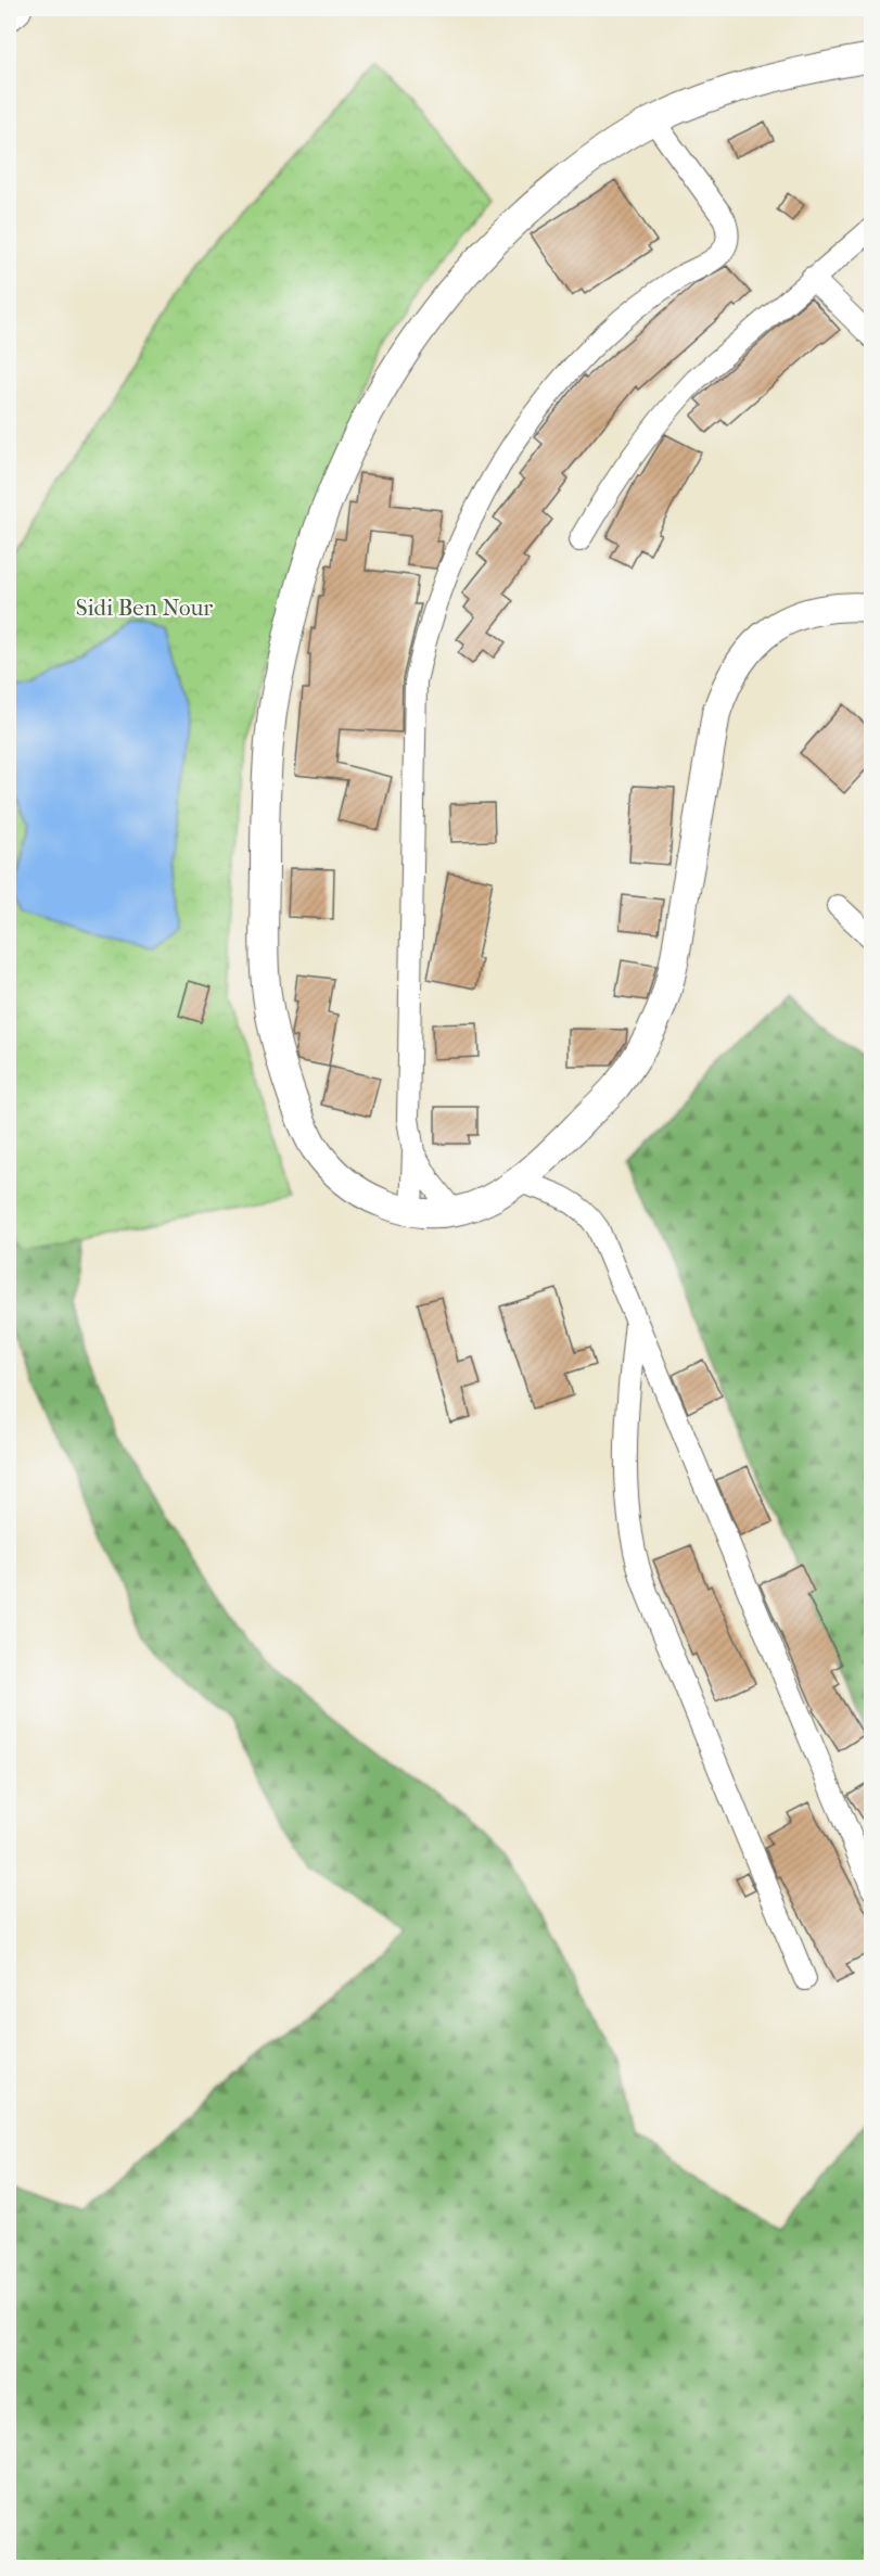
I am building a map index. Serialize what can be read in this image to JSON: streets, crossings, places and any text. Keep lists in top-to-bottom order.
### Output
{
  "parks": ["Sidi Ben Nour"]
}
